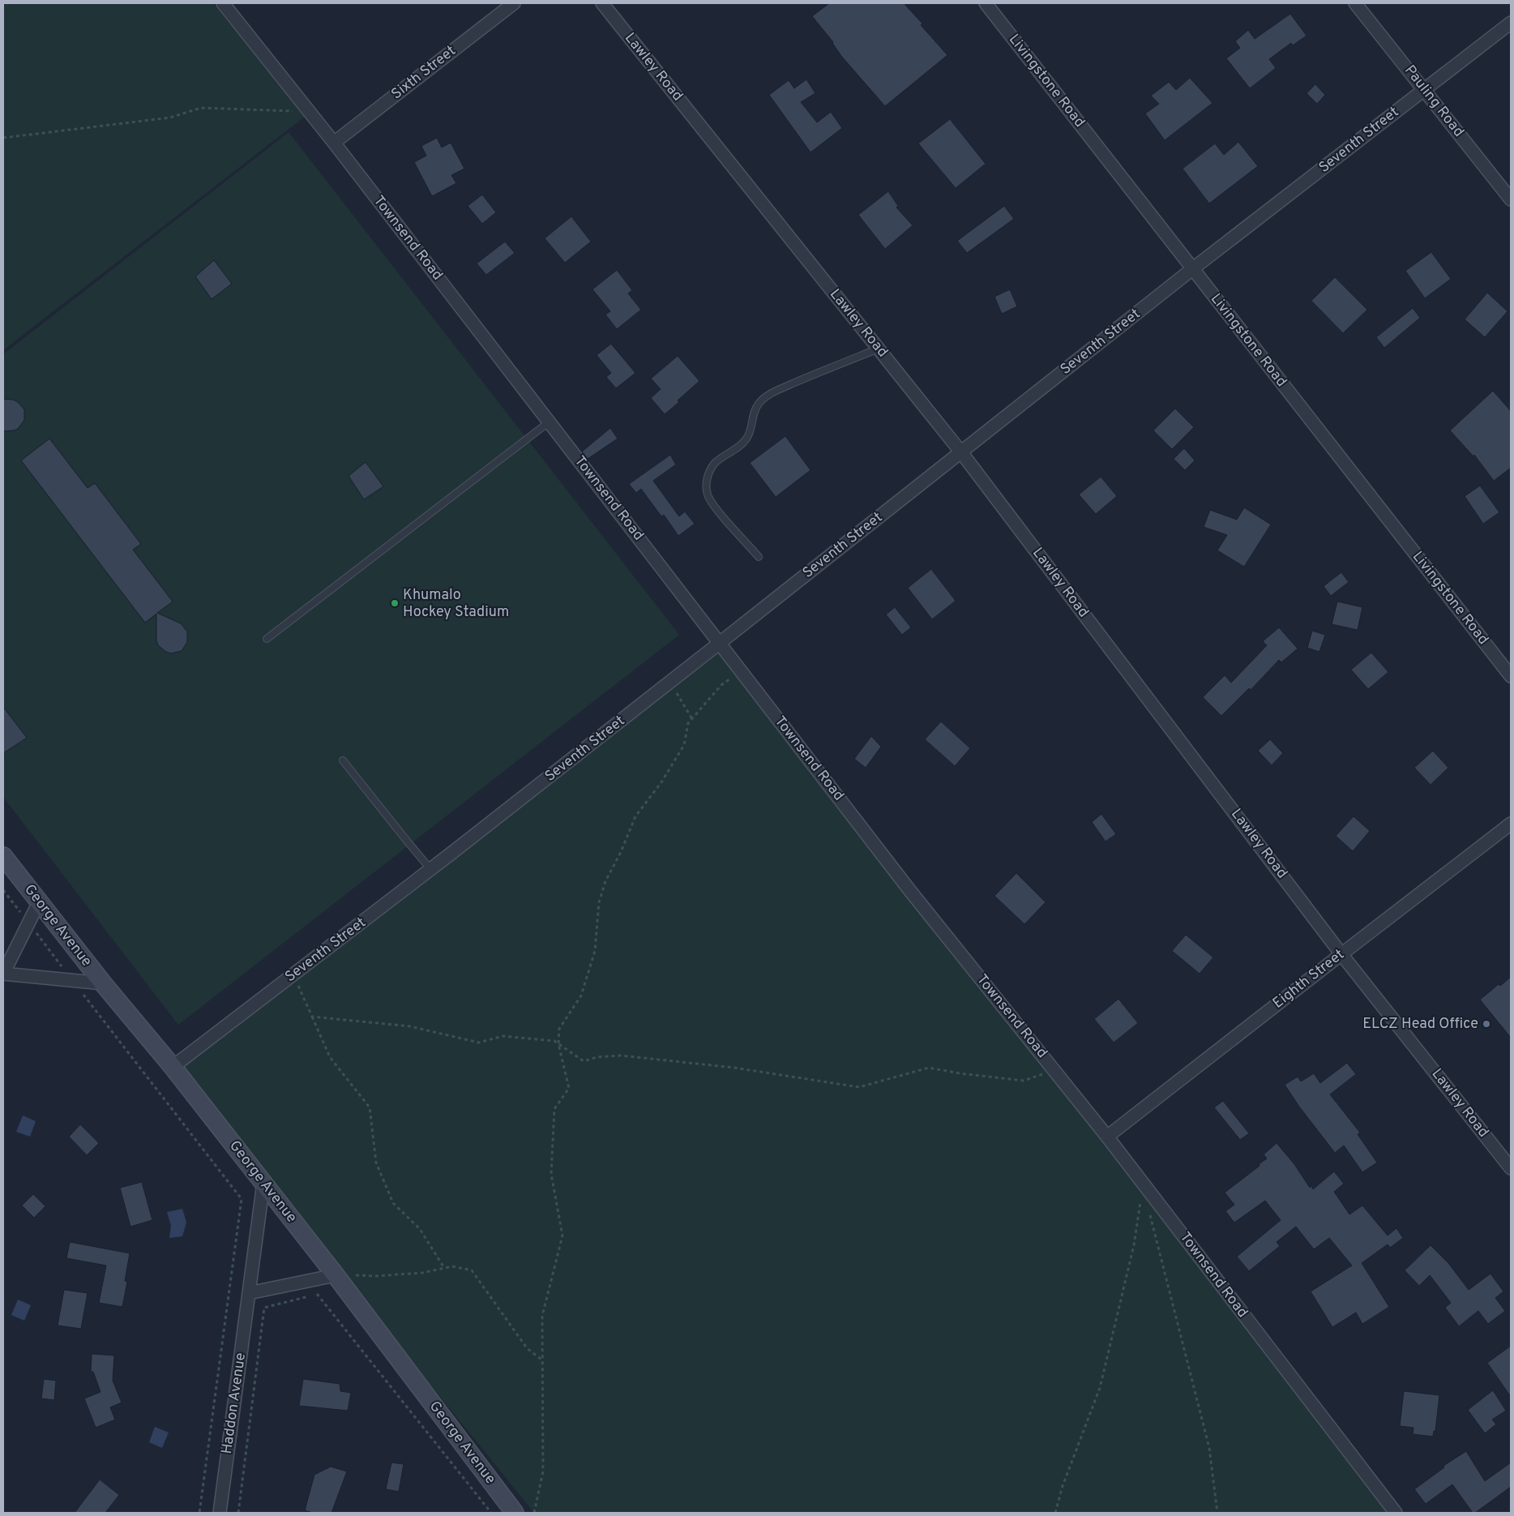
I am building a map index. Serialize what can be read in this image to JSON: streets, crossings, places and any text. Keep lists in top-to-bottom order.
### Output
{
  "streets": {
    "main road": ["George Avenue"],
    "street": [
      "Lawley Road",
      "Sixth Street",
      "Livingstone Road",
      "Pauling Road",
      "Seventh Street",
      "Townsend Road",
      "Eighth Street",
      "Haddon Avenue"
    ]
  },
  "crossings": [
    ["Lawley Road", "Seventh Street"],
    ["Lawley Road", "Eighth Street"],
    ["Sixth Street", "Townsend Road"],
    ["Livingstone Road", "Seventh Street"],
    ["Pauling Road", "Seventh Street"],
    ["Seventh Street", "Townsend Road"],
    ["Seventh Street", "George Avenue"],
    ["Townsend Road", "Eighth Street"],
    ["George Avenue", "Haddon Avenue"]
  ],
  "places": ["Khumalo Hockey Stadium", "ELCZ Head Office"]
}
